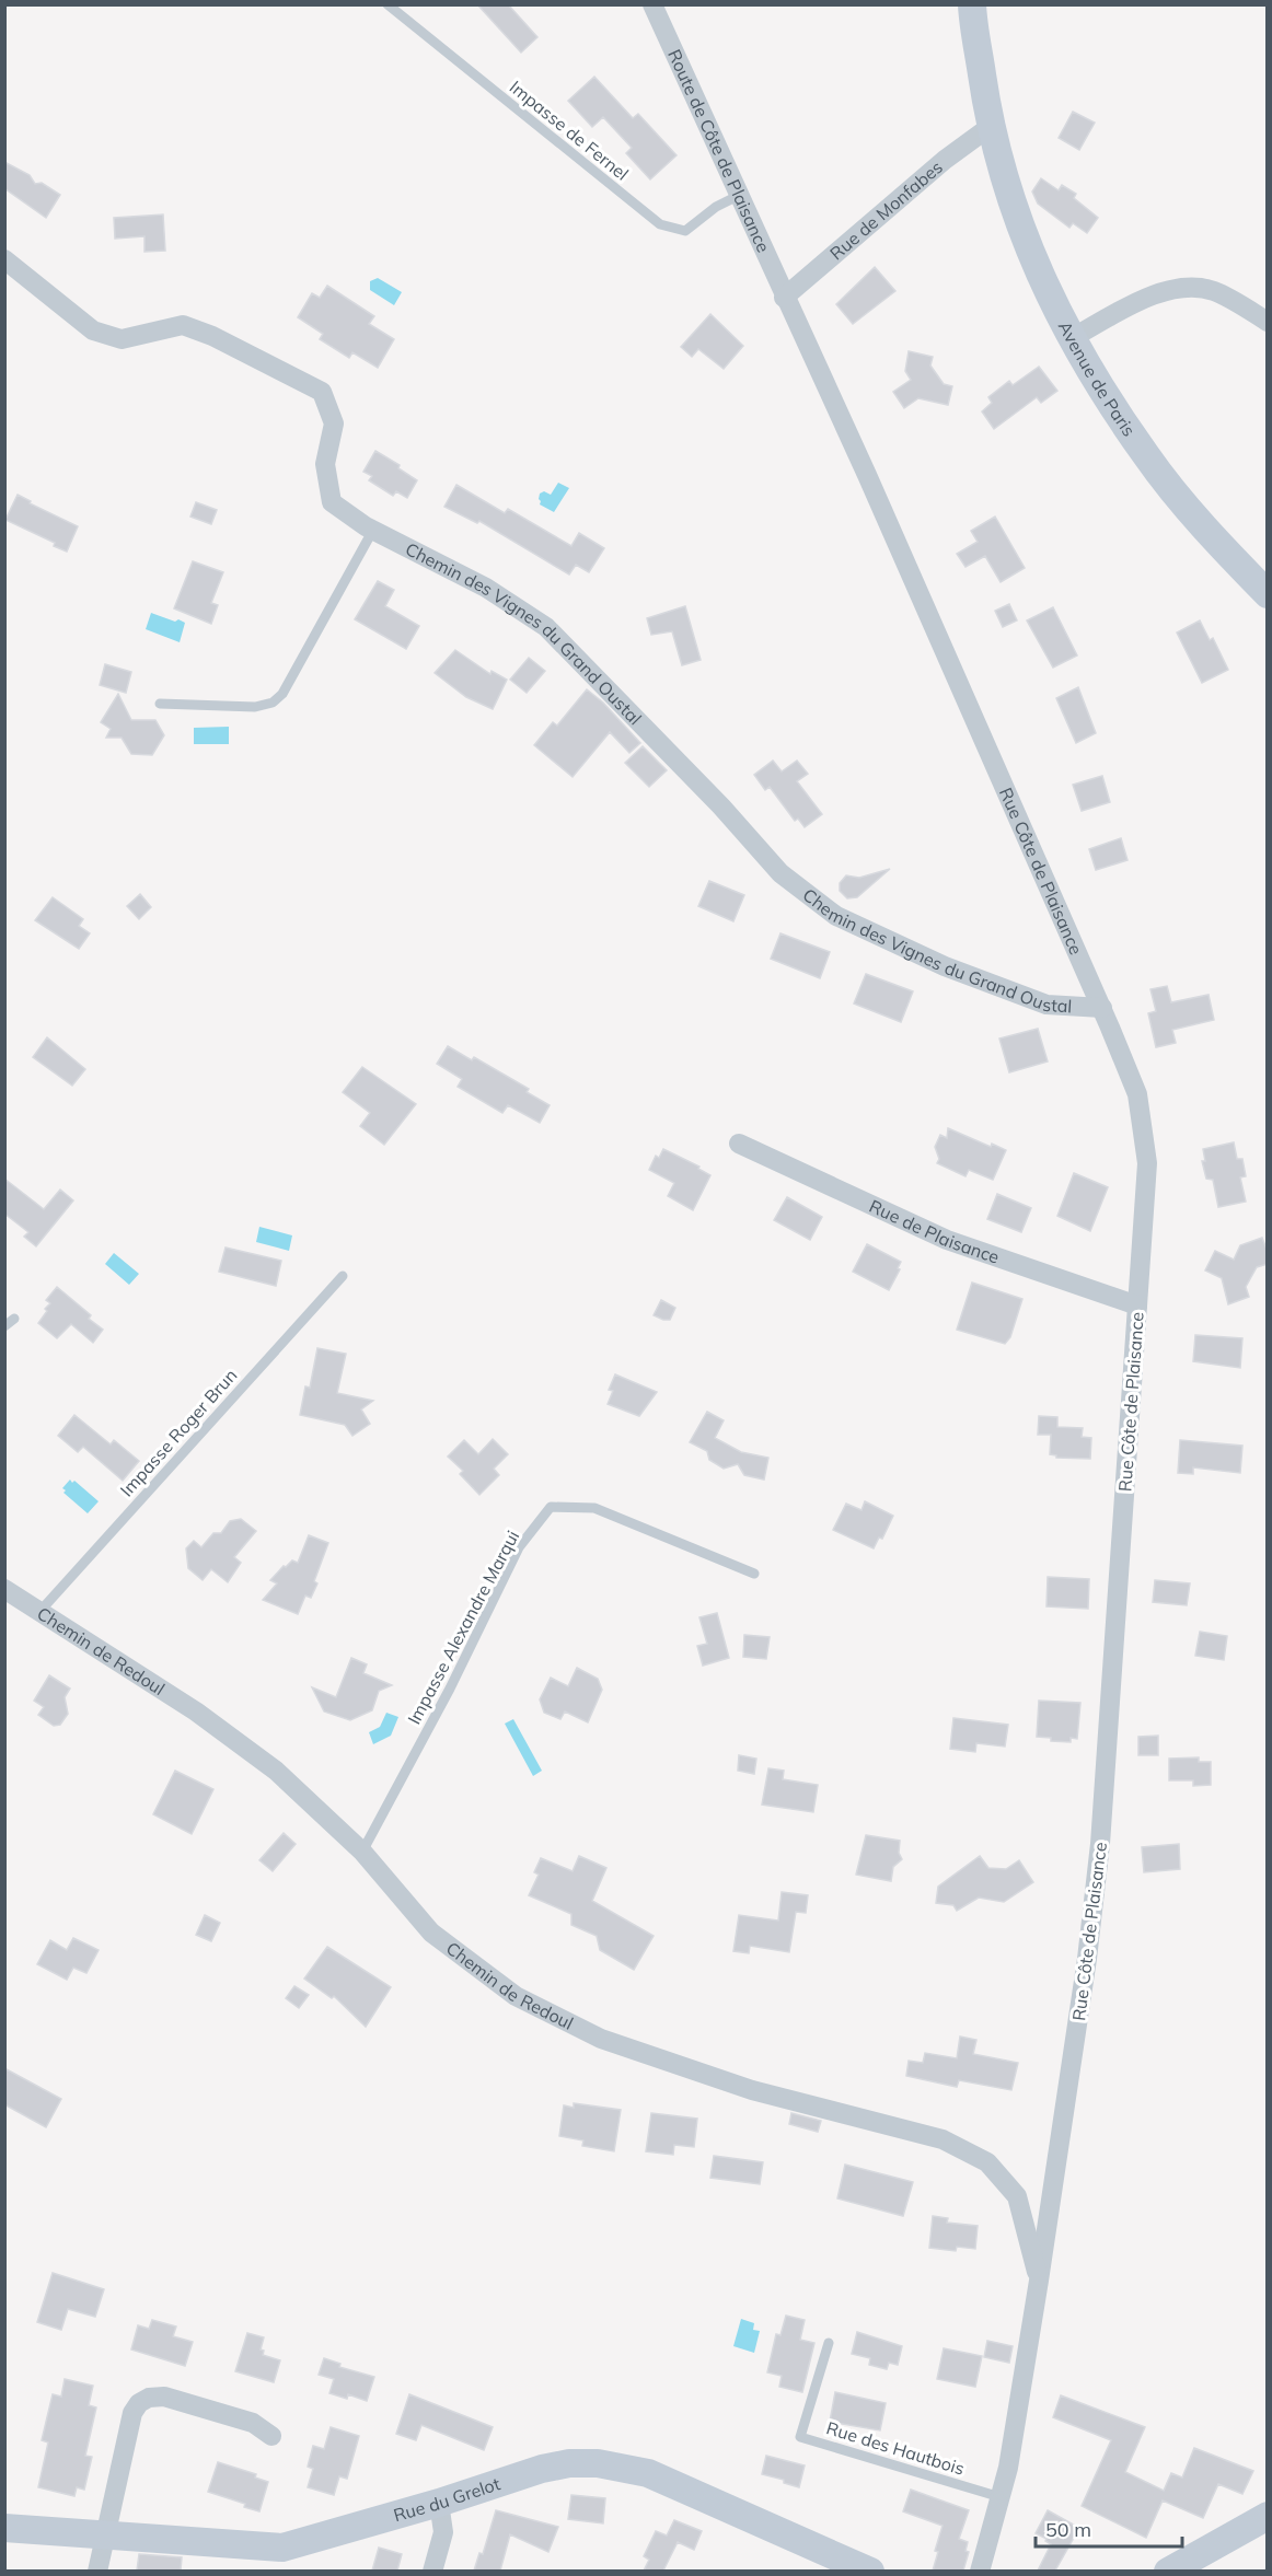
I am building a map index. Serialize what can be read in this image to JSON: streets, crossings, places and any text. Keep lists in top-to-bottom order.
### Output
{
  "streets": {
    "street": [
      "Route de Côte de Plaisance",
      "Rue de Monfabes",
      "Avenue de Paris",
      "Chemin des Vignes du Grand Oustal",
      "Rue Côte de Plaisance",
      "Rue de Plaisance",
      "Chemin de Redoul",
      "Rue du Grelot"
    ],
    "lane": [
      "Impasse de Fernel",
      "Impasse Roger Brun",
      "Impasse Alexandre Marqui",
      "Rue des Hautbois"
    ]
  },
  "crossings": [
    ["Impasse de Fernel", "Route de Côte de Plaisance"],
    ["Route de Côte de Plaisance", "Rue de Monfabes"],
    ["Route de Côte de Plaisance", "Rue Côte de Plaisance"],
    ["Rue de Monfabes", "Avenue de Paris"],
    ["Rue de Monfabes", "Rue Côte de Plaisance"],
    ["Chemin des Vignes du Grand Oustal", "Rue Côte de Plaisance"],
    ["Rue Côte de Plaisance", "Rue de Plaisance"],
    ["Rue Côte de Plaisance", "Chemin de Redoul"],
    ["Rue Côte de Plaisance", "Rue des Hautbois"],
    ["Impasse Roger Brun", "Chemin de Redoul"],
    ["Impasse Alexandre Marqui", "Chemin de Redoul"]
  ],
  "scale_bar": "50 m"
}
